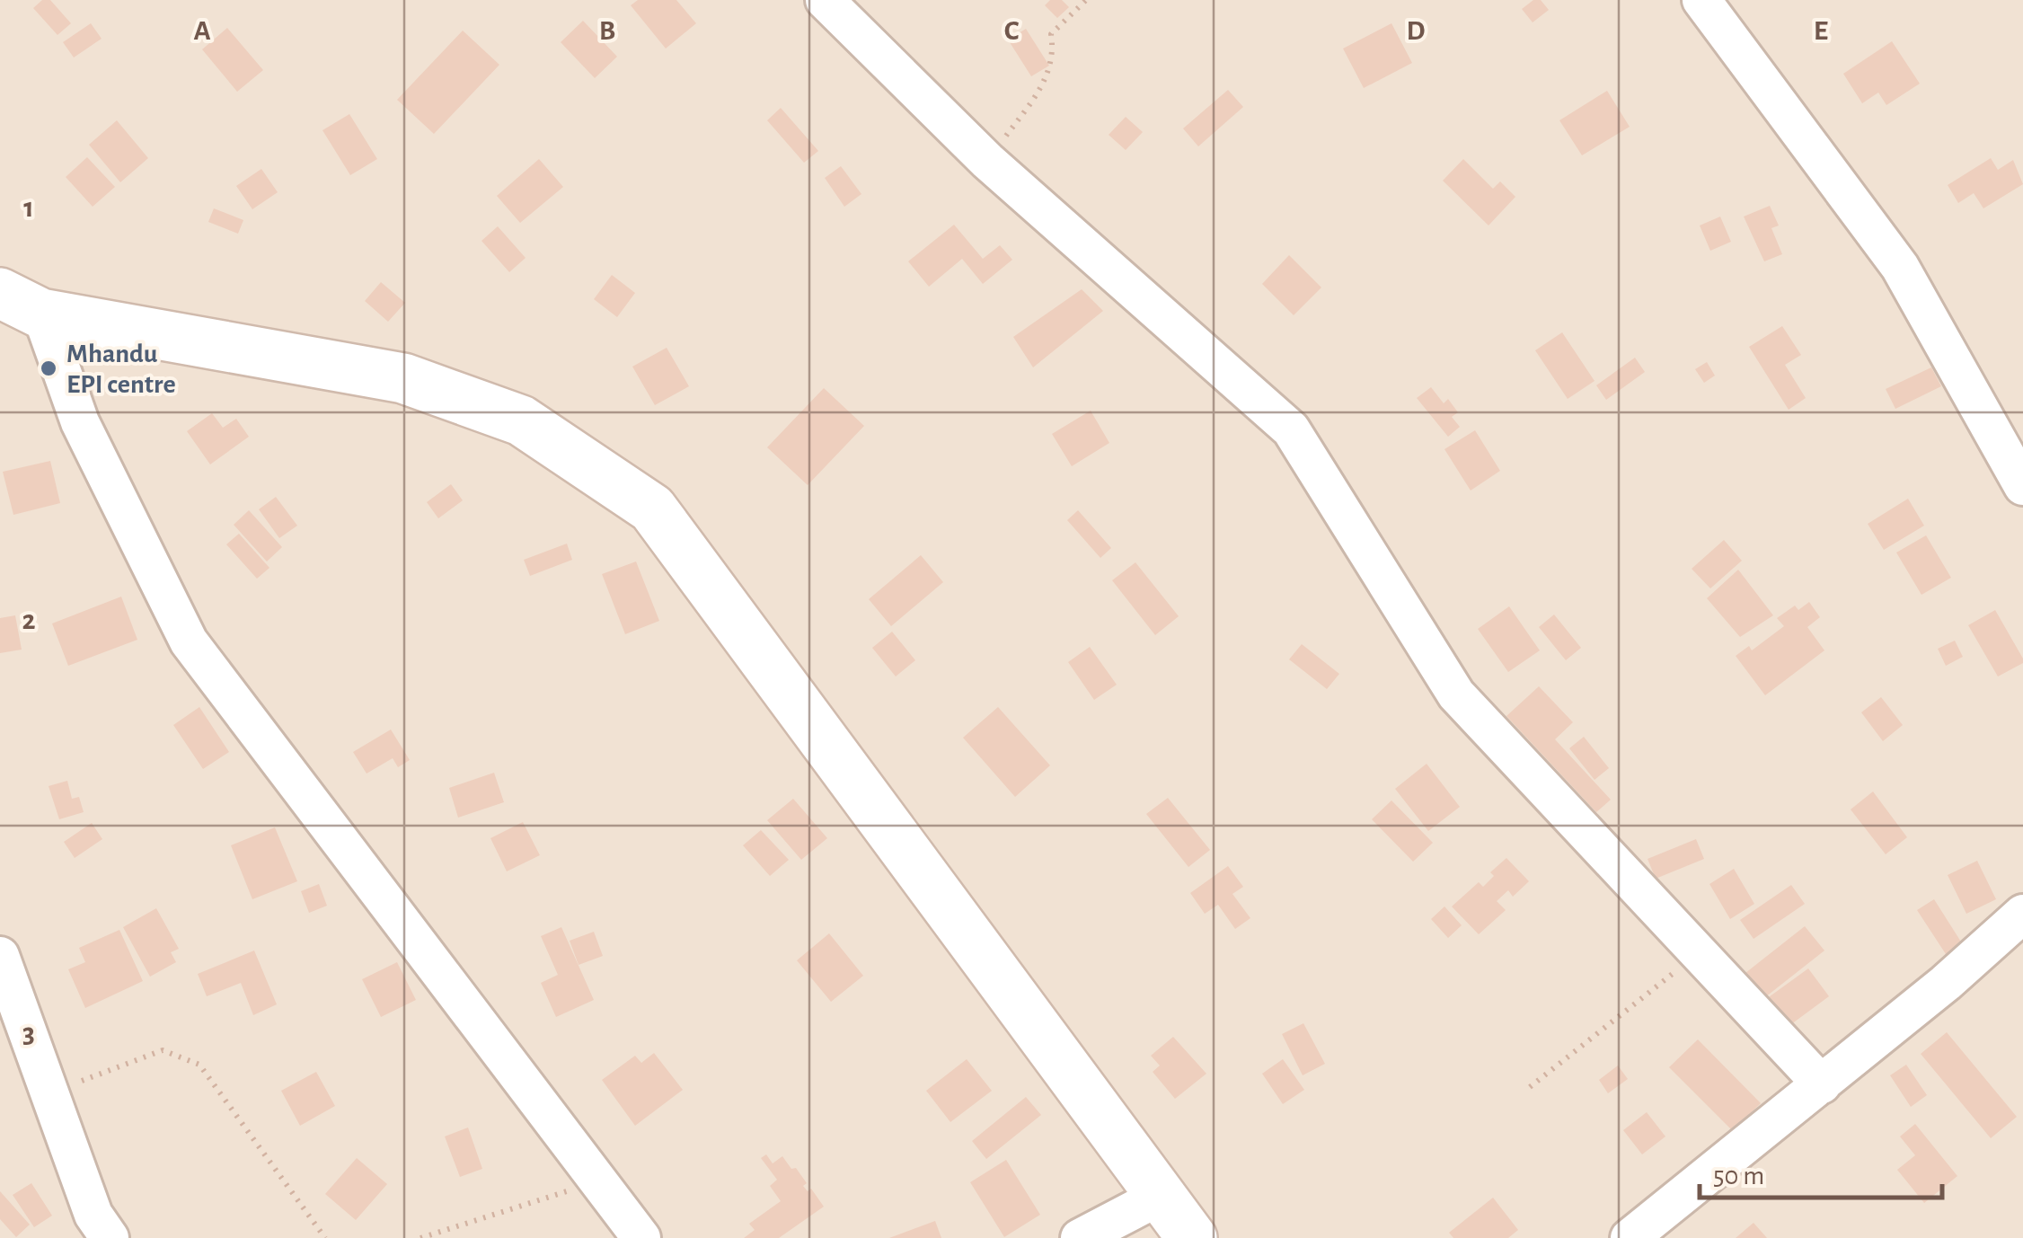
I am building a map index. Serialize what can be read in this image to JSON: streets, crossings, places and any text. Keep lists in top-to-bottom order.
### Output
{
  "places": ["Mhandu EPI centre"],
  "scale_bar": "50 m",
  "grid": {
    "columns": [
      "A",
      "B",
      "C",
      "D",
      "E"
    ],
    "rows": ["1", "2", "3"]
  }
}
